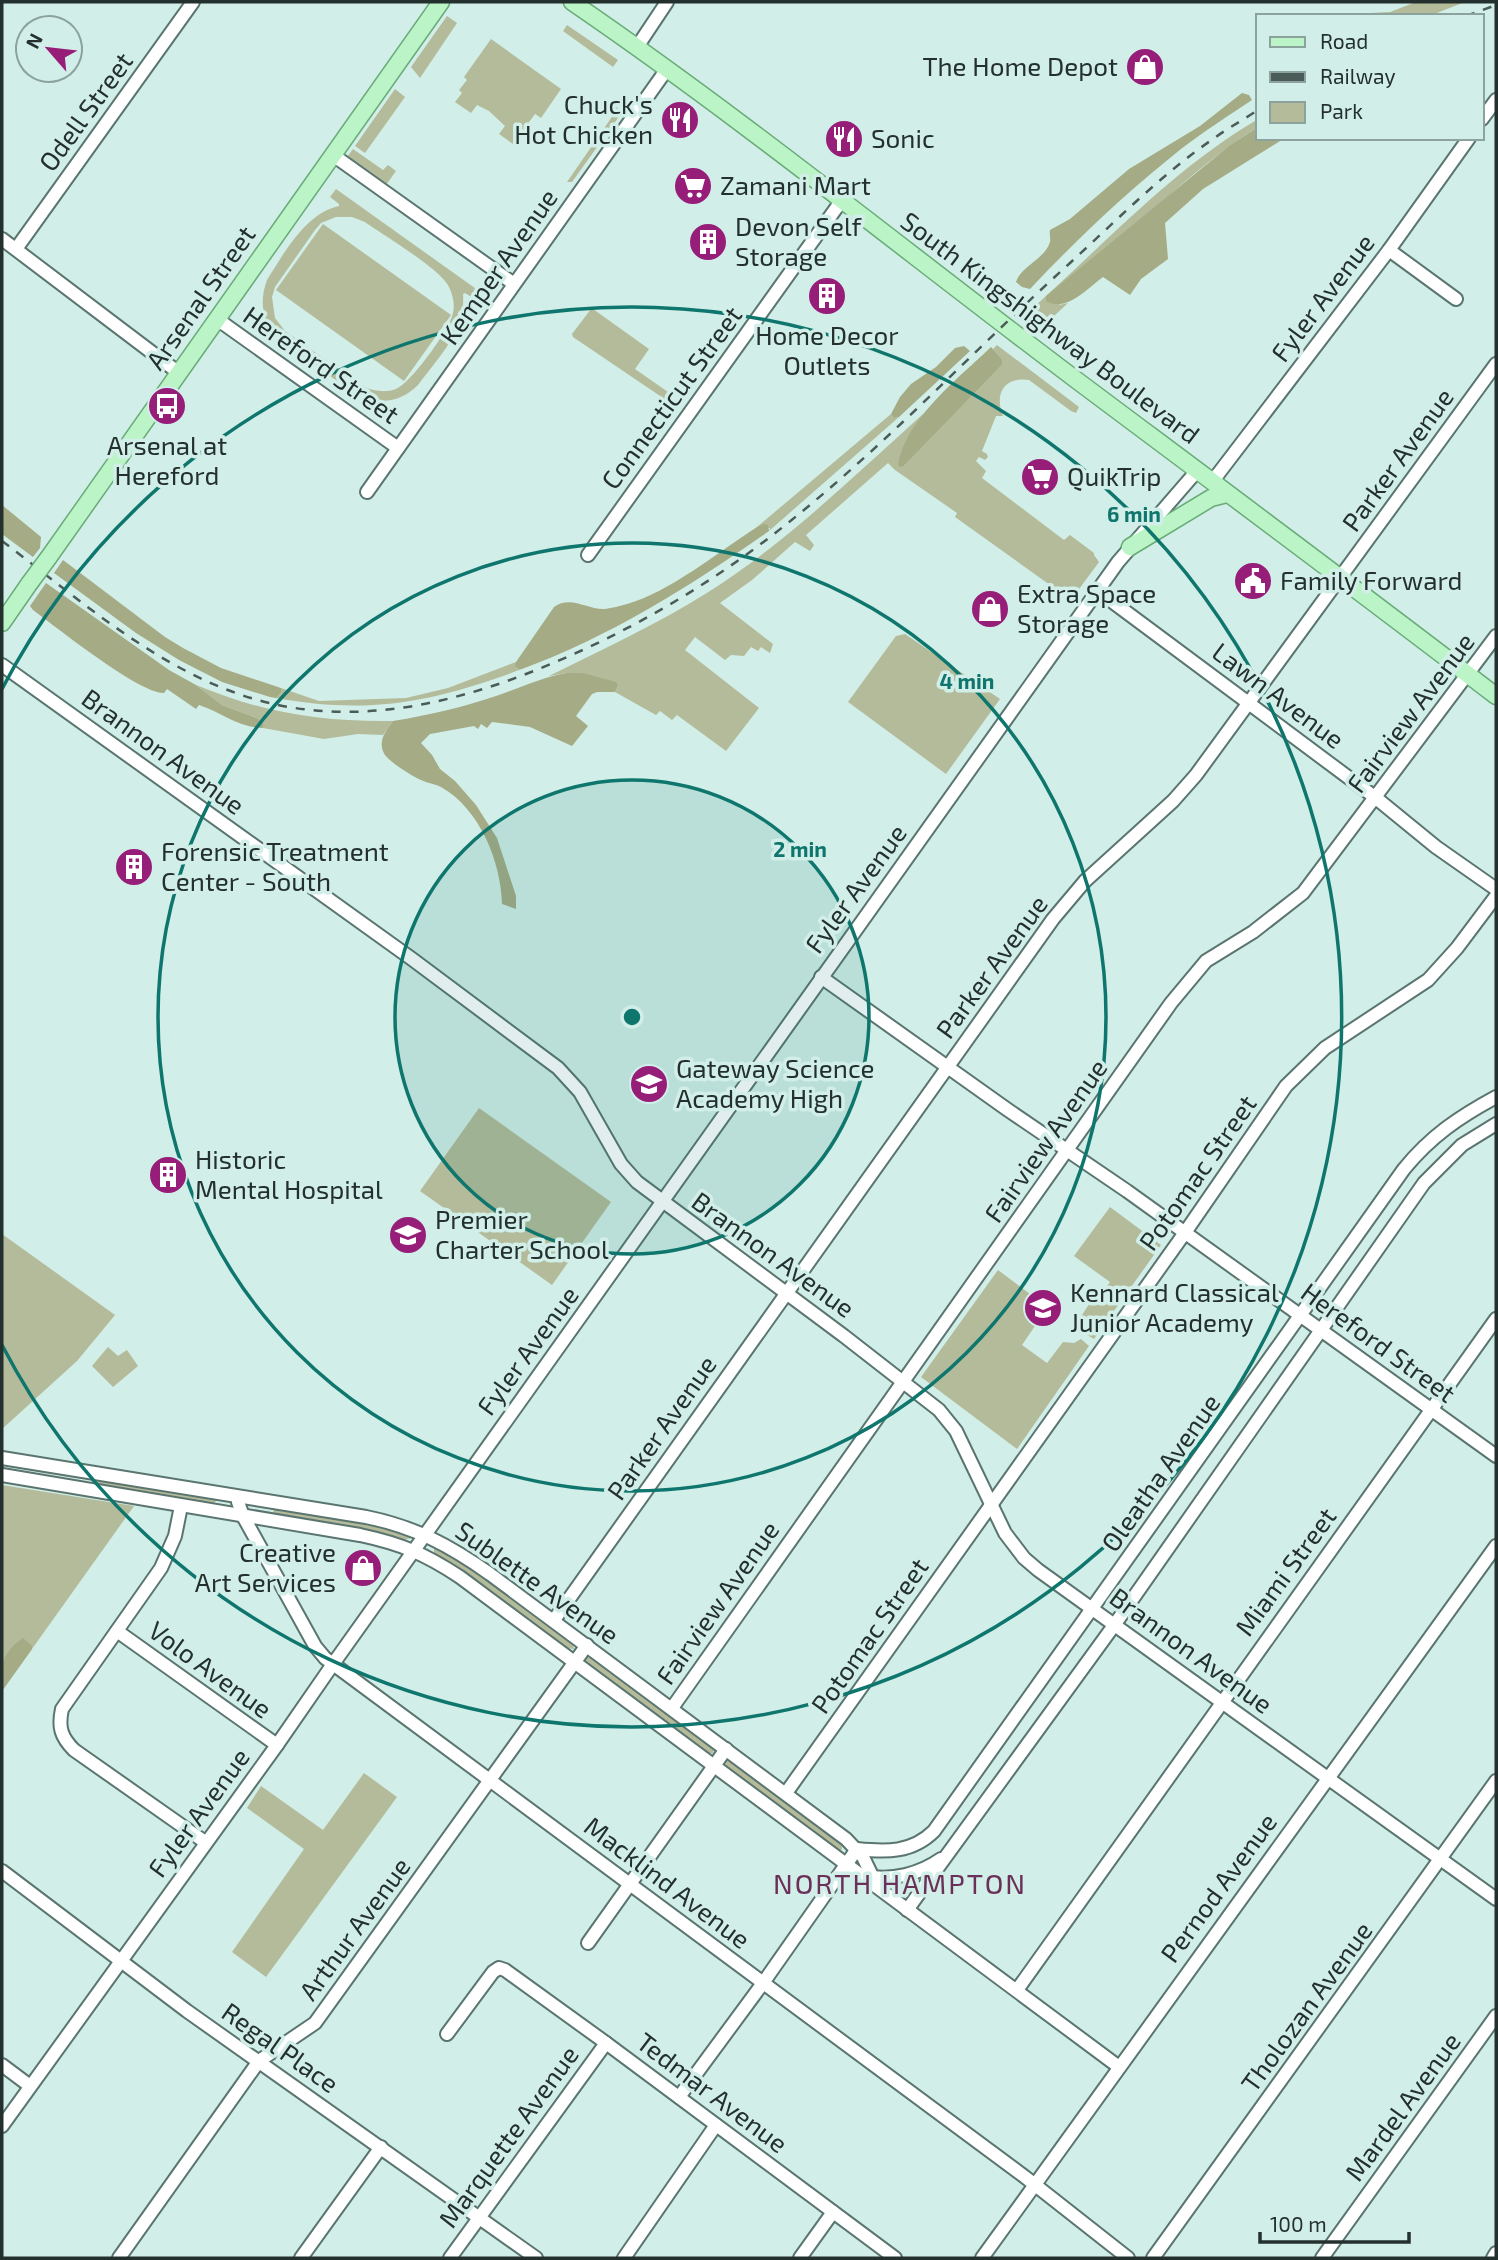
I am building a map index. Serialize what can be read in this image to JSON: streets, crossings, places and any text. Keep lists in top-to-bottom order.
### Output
{
  "streets": {
    "main road": ["Arsenal Street", "South Kingshighway Boulevard"],
    "street": [
      "Odell Street",
      "Kemper Avenue",
      "Fyler Avenue",
      "Hereford Street",
      "Connecticut Street",
      "Parker Avenue",
      "Lawn Avenue",
      "Fairview Avenue",
      "Brannon Avenue",
      "Potomac Street",
      "Oleatha Avenue",
      "Miami Street",
      "Sublette Avenue",
      "Volo Avenue",
      "Macklind Avenue",
      "Pernod Avenue",
      "Arthur Avenue",
      "Tholozan Avenue",
      "Regal Place",
      "Tedmar Avenue",
      "Mardel Avenue",
      "Marquette Avenue"
    ]
  },
  "crossings": [
    ["Kemper Avenue", "South Kingshighway Boulevard"],
    ["Kemper Avenue", "Hereford Street"],
    ["Arsenal Street", "Hereford Street"],
    ["Fyler Avenue", "South Kingshighway Boulevard"],
    ["Fyler Avenue", "Hereford Street"],
    ["Fyler Avenue", "Lawn Avenue"],
    ["Fyler Avenue", "Brannon Avenue"],
    ["Fyler Avenue", "Sublette Avenue"],
    ["Fyler Avenue", "Volo Avenue"],
    ["Fyler Avenue", "Macklind Avenue"],
    ["Fyler Avenue", "Regal Place"],
    ["South Kingshighway Boulevard", "Connecticut Street"],
    ["South Kingshighway Boulevard", "Parker Avenue"],
    ["South Kingshighway Boulevard", "Fairview Avenue"],
    ["Hereford Street", "Parker Avenue"],
    ["Hereford Street", "Fairview Avenue"],
    ["Hereford Street", "Potomac Street"],
    ["Hereford Street", "Oleatha Avenue"],
    ["Hereford Street", "Miami Street"],
    ["Parker Avenue", "Lawn Avenue"],
    ["Parker Avenue", "Brannon Avenue"],
    ["Parker Avenue", "Sublette Avenue"],
    ["Lawn Avenue", "Fairview Avenue"],
    ["Fairview Avenue", "Brannon Avenue"],
    ["Fairview Avenue", "Sublette Avenue"],
    ["Brannon Avenue", "Potomac Street"],
    ["Brannon Avenue", "Oleatha Avenue"],
    ["Brannon Avenue", "Miami Street"],
    ["Brannon Avenue", "Pernod Avenue"],
    ["Brannon Avenue", "Tholozan Avenue"],
    ["Potomac Street", "Sublette Avenue"],
    ["Oleatha Avenue", "Sublette Avenue"],
    ["Miami Street", "Sublette Avenue"],
    ["Sublette Avenue", "Macklind Avenue"],
    ["Sublette Avenue", "Pernod Avenue"],
    ["Sublette Avenue", "Arthur Avenue"],
    ["Macklind Avenue", "Pernod Avenue"],
    ["Macklind Avenue", "Arthur Avenue"],
    ["Arthur Avenue", "Regal Place"],
    ["Regal Place", "Marquette Avenue"],
    ["Tedmar Avenue", "Marquette Avenue"]
  ],
  "districts": ["NORTH HAMPTON"],
  "places": {
    "shop": ["The Home Depot", "Extra Space Storage", "Creative Art Services"],
    "restaurant": ["Chuck's Hot Chicken", "Sonic"],
    "supermarket": ["Zamani Mart", "QuikTrip"],
    "building": [
      "Devon Self Storage",
      "Home Decor Outlets",
      "Forensic Treatment Center - South",
      "Historic Mental Hospital"
    ],
    "bus stop": ["Arsenal at Hereford"],
    "public building": ["Family Forward"],
    "school or university": ["Gateway Science Academy High", "Premier Charter School", "Kennard Classical Junior Academy"]
  },
  "legend": ["Road", "Railway", "Park"],
  "scale_bar": "100 m",
  "north": "top left",
  "rings": ["6 min", "4 min", "2 min"]
}
